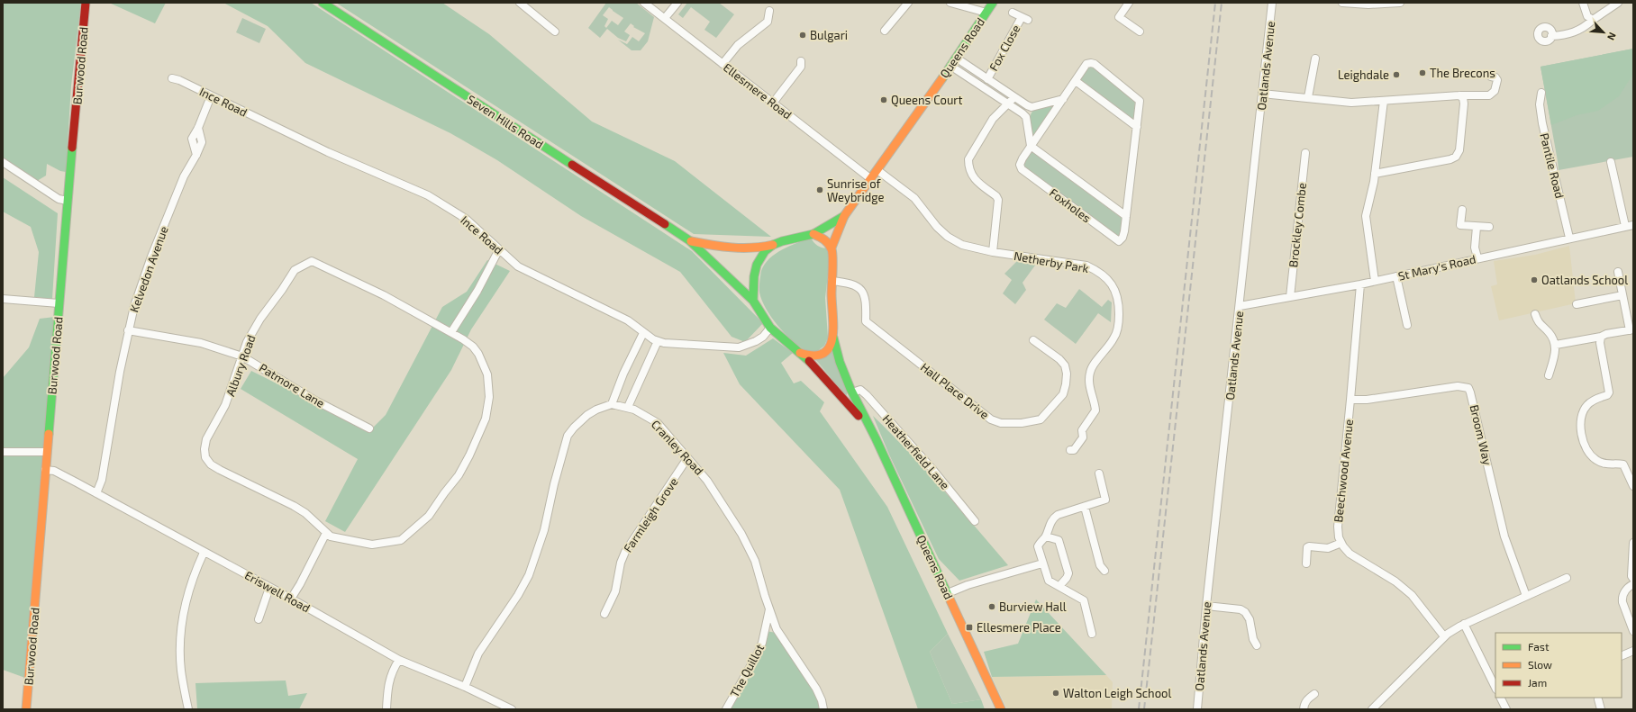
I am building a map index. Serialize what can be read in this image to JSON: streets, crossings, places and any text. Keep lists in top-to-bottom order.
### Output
{
  "streets": {
    "main road": ["Queens Road", "Burwood Road", "Seven Hills Road"],
    "street": [
      "Fox Close",
      "Oatlands Avenue",
      "Ellesmere Road",
      "Ince Road",
      "Pantile Road",
      "Foxholes",
      "Brockley Combe",
      "Netherby Park",
      "St Mary's Road",
      "Kelvedon Avenue",
      "Albury Road",
      "Patmore Lane",
      "Hall Place Drive",
      "Broom Way",
      "Cranley Road",
      "Heatherfield Lane",
      "Beechwood Avenue",
      "Farmleigh Grove",
      "Eriswell Road",
      "The Quillot"
    ]
  },
  "crossings": [
    ["Queens Road", "Ellesmere Road"],
    ["Queens Road", "Ince Road"],
    ["Queens Road", "Seven Hills Road"],
    ["Queens Road", "Netherby Park"],
    ["Queens Road", "Hall Place Drive"],
    ["Queens Road", "Heatherfield Lane"],
    ["Burwood Road", "Eriswell Road"],
    ["Oatlands Avenue", "St Mary's Road"],
    ["Ince Road", "Seven Hills Road"],
    ["Ince Road", "Kelvedon Avenue"],
    ["Ince Road", "Hall Place Drive"],
    ["Seven Hills Road", "Hall Place Drive"],
    ["Pantile Road", "St Mary's Road"],
    ["Brockley Combe", "St Mary's Road"],
    ["St Mary's Road", "Beechwood Avenue"],
    ["Kelvedon Avenue", "Patmore Lane"],
    ["Kelvedon Avenue", "Eriswell Road"],
    ["Albury Road", "Patmore Lane"],
    ["Broom Way", "Beechwood Avenue"],
    ["Cranley Road", "Farmleigh Grove"],
    ["Cranley Road", "Eriswell Road"],
    ["Cranley Road", "The Quillot"]
  ],
  "places": {
    "other": [
      "Bulgari",
      "The Brecons",
      "Leighdale",
      "Queens Court",
      "Sunrise of Weybridge",
      "Oatlands School",
      "Burview Hall",
      "Walton Leigh School"
    ],
    "transit": ["Ellesmere Place"]
  },
  "legend": ["Fast", "Slow", "Jam"],
  "north": "bottom right"
}
